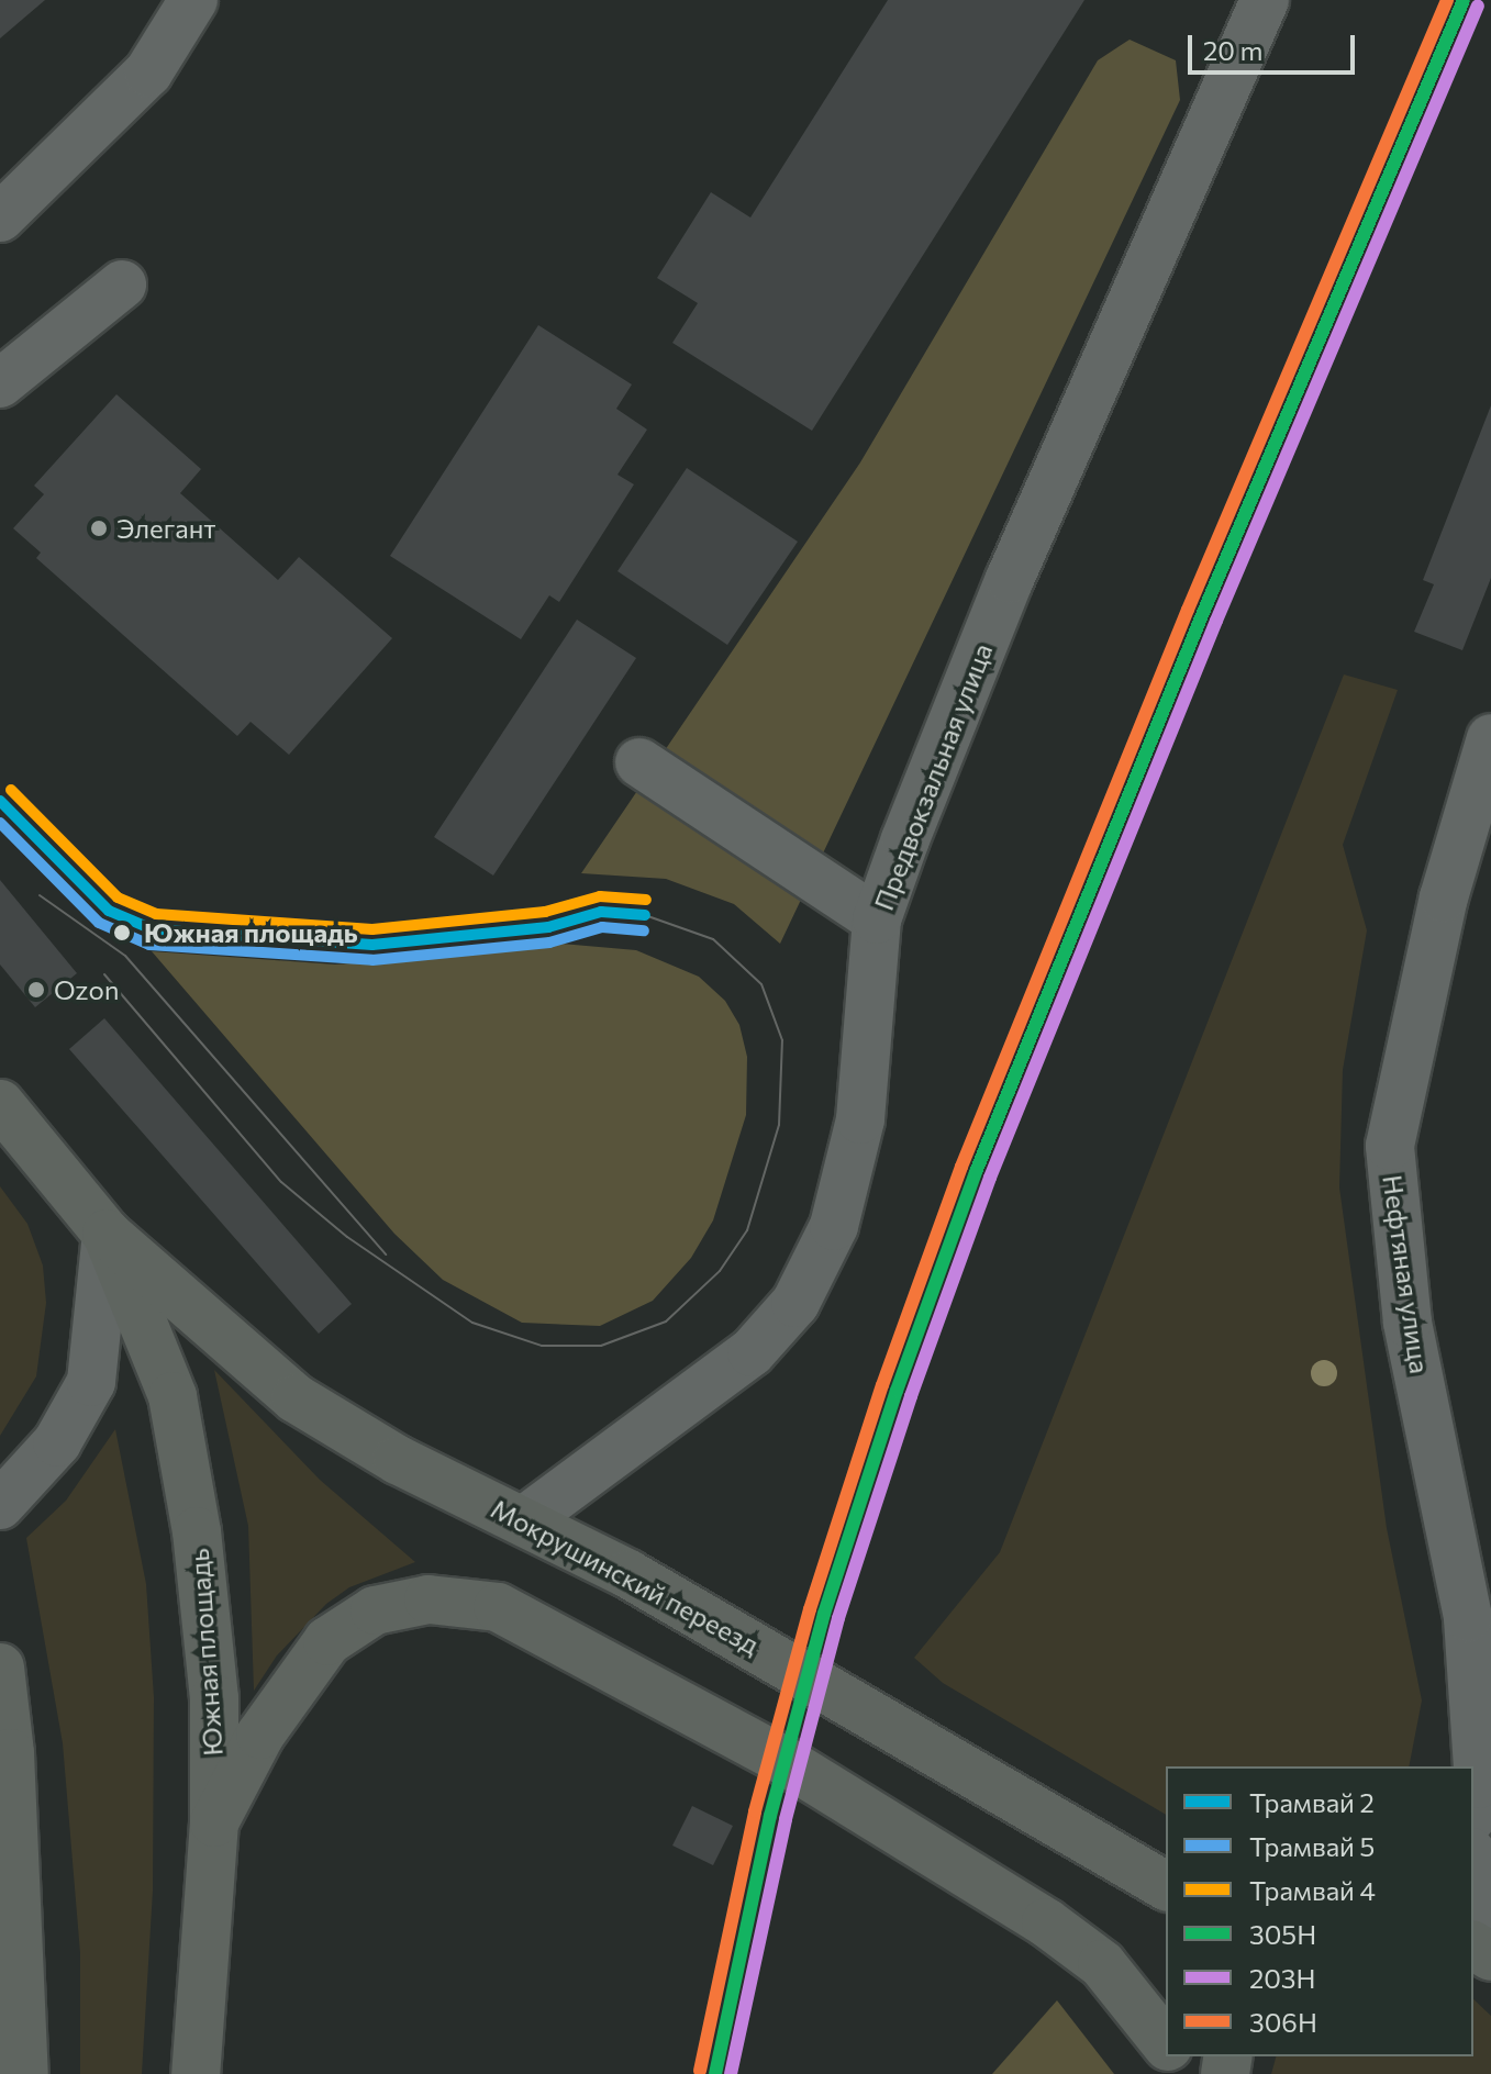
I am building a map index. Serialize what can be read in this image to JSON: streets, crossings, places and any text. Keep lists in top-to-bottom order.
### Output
{
  "streets": {
    "main road": ["Мокрушинский переезд", "Южная площадь"],
    "street": ["Предвокзальная улица", "Нефтяная улица"]
  },
  "crossings": [
    ["Предвокзальная улица", "Мокрушинский переезд"],
    ["Мокрушинский переезд", "Южная площадь"]
  ],
  "places": ["Элегант", "Южная площадь", "Ozon"],
  "lines": [
    "transit line 305Н",
    "transit line 306Н",
    "transit line 203Н",
    "tram line 4",
    "tram line 2",
    "tram line 5"
  ],
  "legend": [
    "Трамвай 2",
    "Трамвай 5",
    "Трамвай 4",
    "305Н",
    "203Н",
    "306Н"
  ],
  "scale_bar": "20 m"
}
